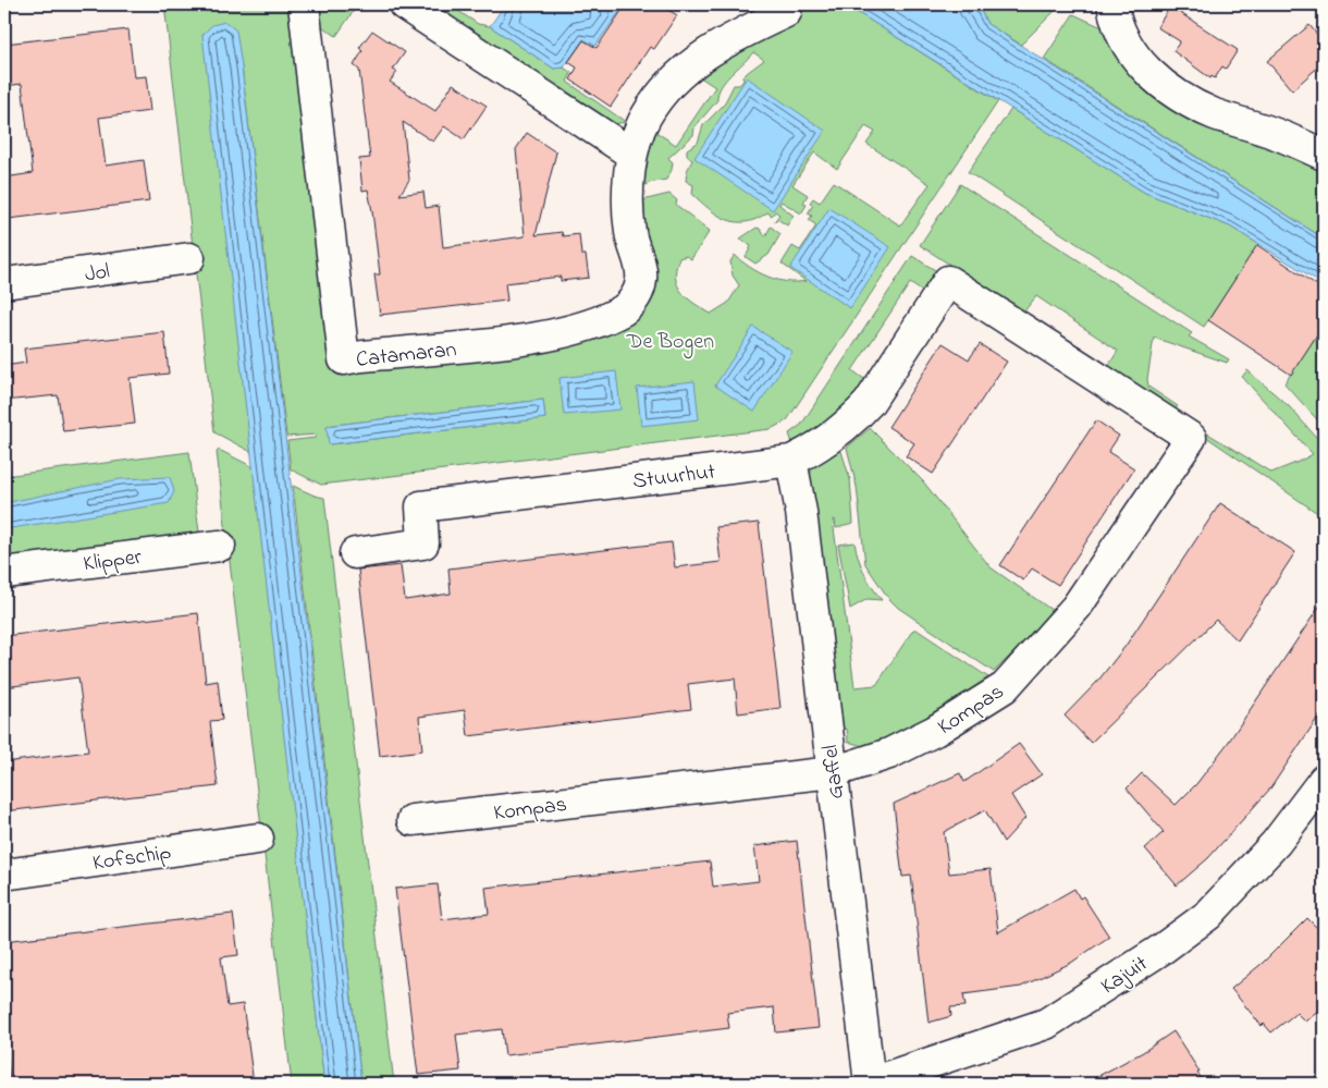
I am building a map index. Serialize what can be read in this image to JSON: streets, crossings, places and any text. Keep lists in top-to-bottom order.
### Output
{
  "streets": {
    "street": [
      "Jol",
      "Catamaran",
      "Stuurhut",
      "Klipper",
      "Kompas",
      "Gaffel",
      "Kofschip",
      "Kajuit"
    ]
  },
  "crossings": [
    ["Stuurhut", "Kompas"],
    ["Stuurhut", "Gaffel"],
    ["Kompas", "Gaffel"],
    ["Gaffel", "Kajuit"]
  ],
  "parks": ["De Bogen"]
}
